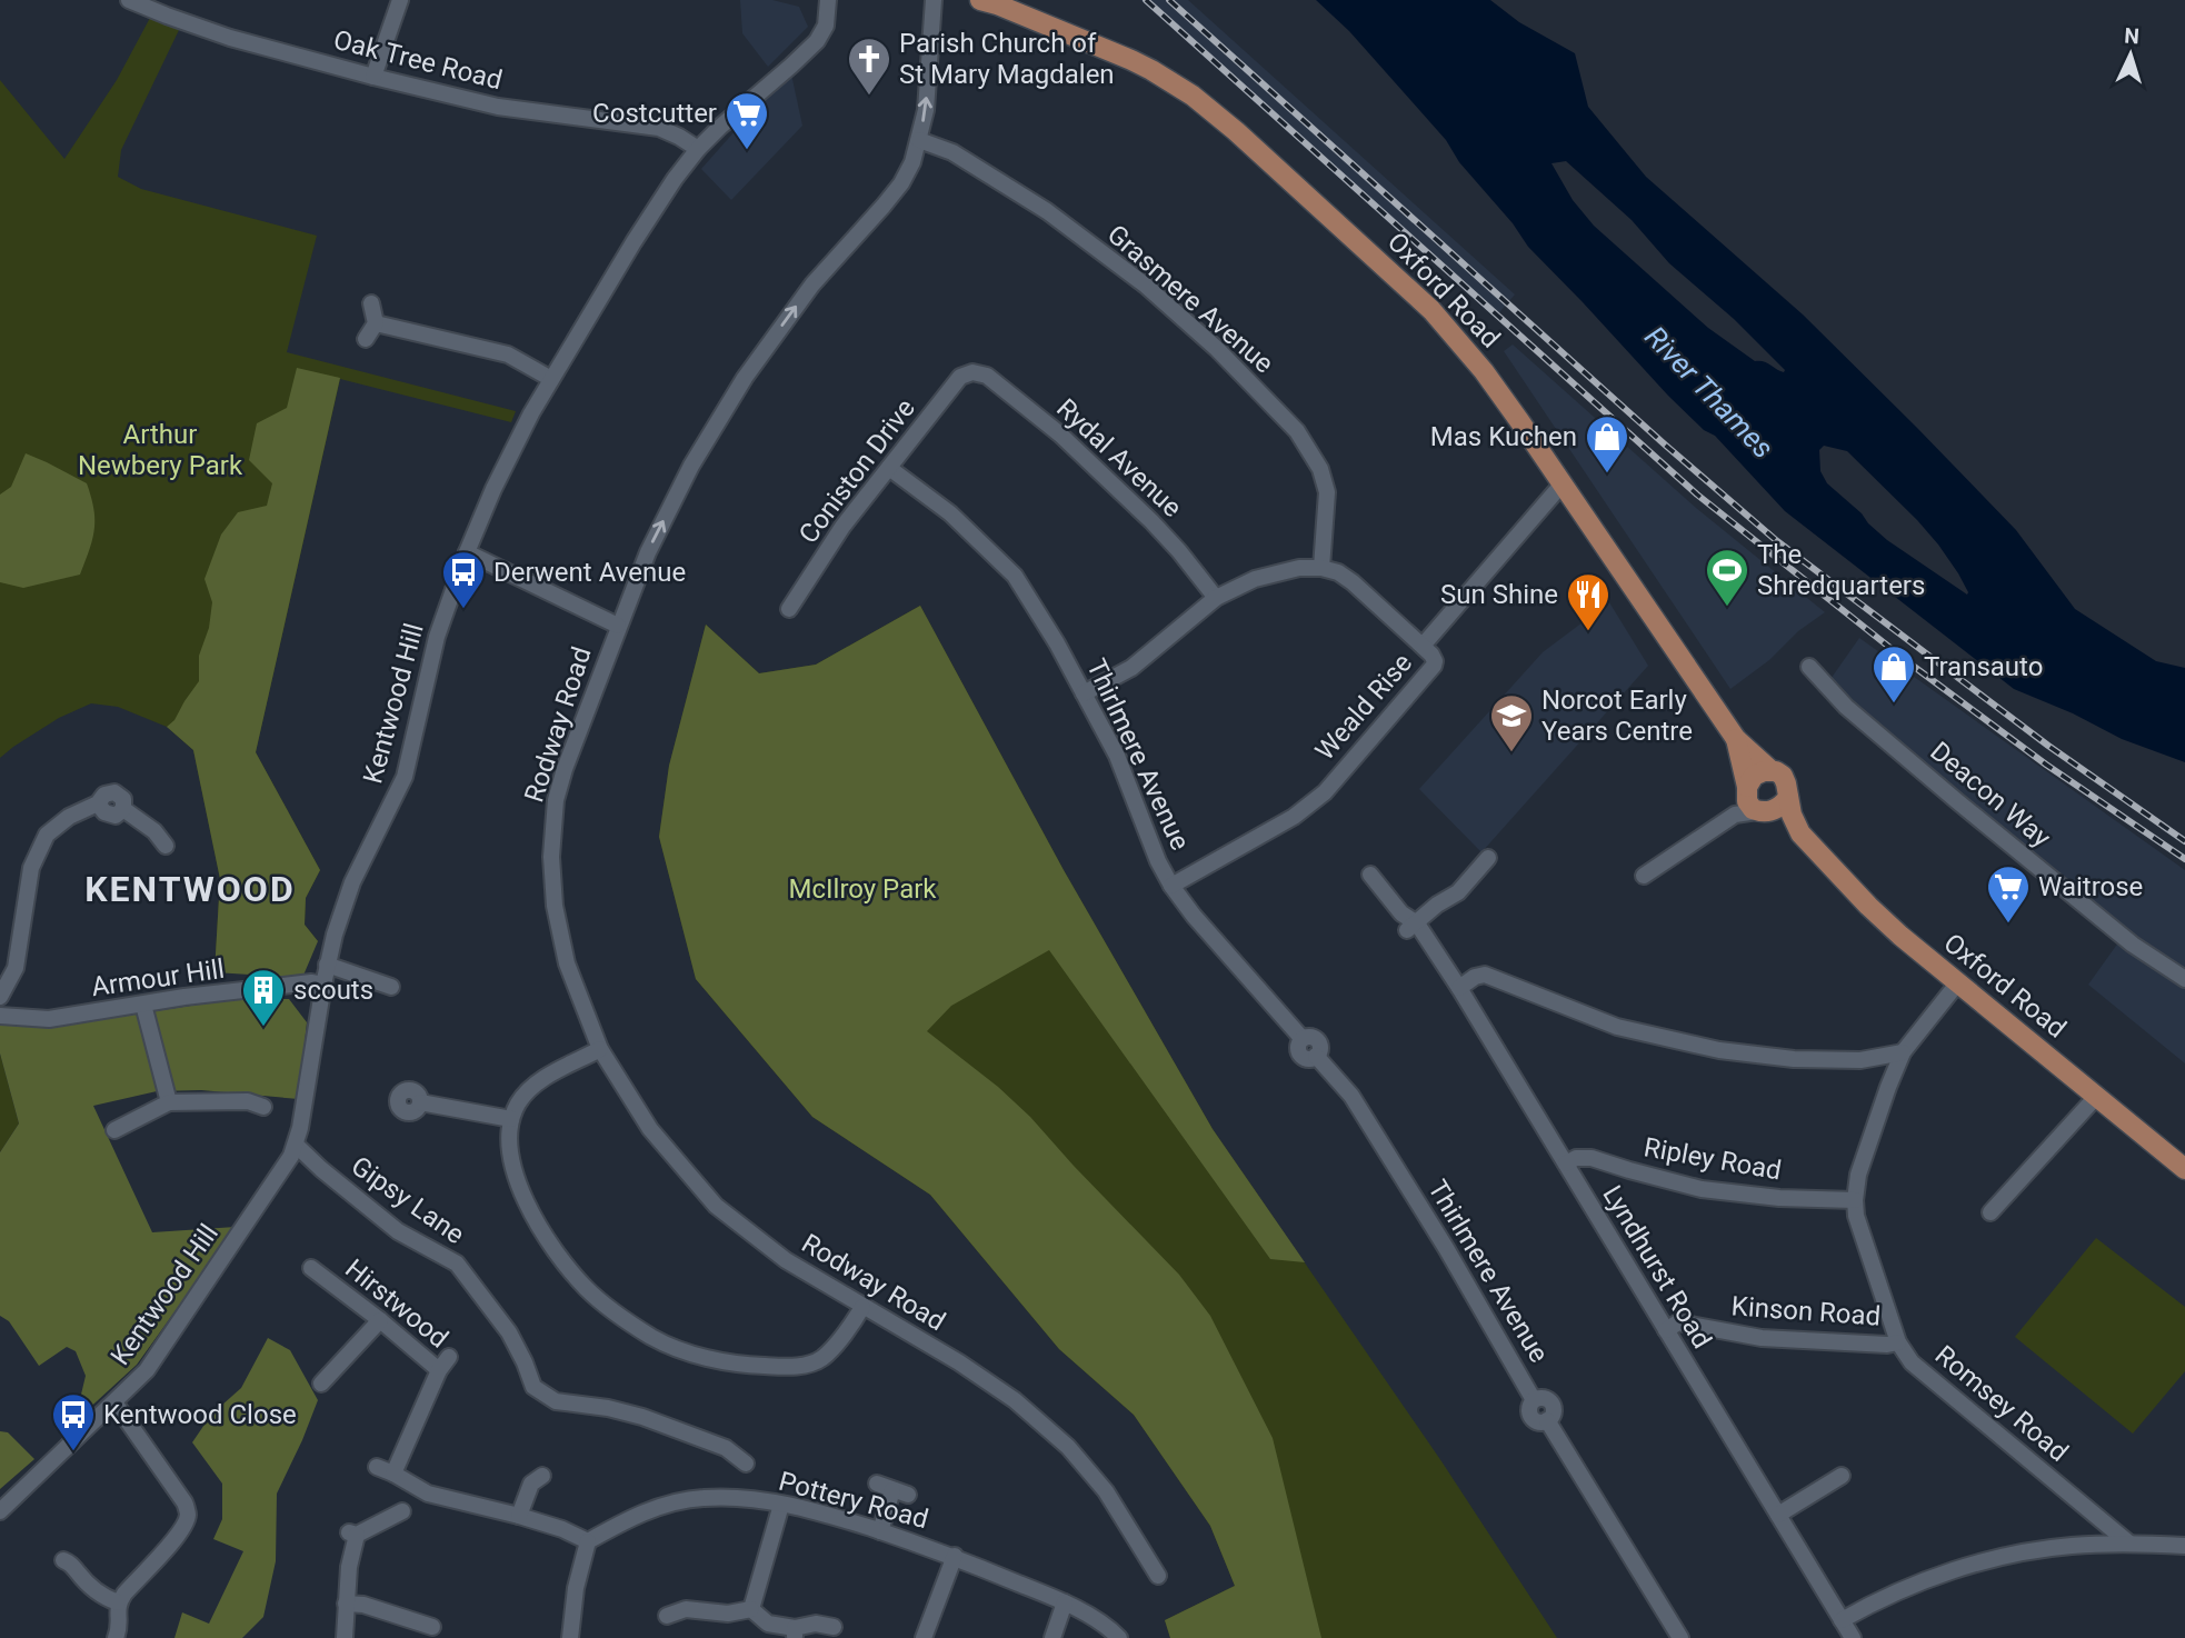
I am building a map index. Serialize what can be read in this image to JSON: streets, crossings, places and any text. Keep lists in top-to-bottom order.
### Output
{
  "streets": {
    "main road": ["Oxford Road"],
    "street": [
      "Oak Tree Road",
      "Grasmere Avenue",
      "Rydal Avenue",
      "Coniston Drive",
      "Kentwood Hill",
      "Weald Rise",
      "Rodway Road",
      "Thirlmere Avenue",
      "Deacon Way",
      "Armour Hill",
      "Ripley Road",
      "Gipsy Lane",
      "Lyndhurst Road",
      "Hirstwood",
      "Kinson Road",
      "Romsey Road",
      "Pottery Road"
    ]
  },
  "crossings": [
    ["Oak Tree Road", "Kentwood Hill"],
    ["Oxford Road", "Weald Rise"],
    ["Oxford Road", "Romsey Road"],
    ["Grasmere Avenue", "Rodway Road"],
    ["Rydal Avenue", "Coniston Drive"],
    ["Coniston Drive", "Thirlmere Avenue"],
    ["Kentwood Hill", "Armour Hill"],
    ["Kentwood Hill", "Gipsy Lane"],
    ["Weald Rise", "Thirlmere Avenue"],
    ["Ripley Road", "Lyndhurst Road"],
    ["Ripley Road", "Romsey Road"],
    ["Lyndhurst Road", "Kinson Road"],
    ["Kinson Road", "Romsey Road"]
  ],
  "one_way": ["Rodway Road"],
  "districts": ["KENTWOOD"],
  "water": ["River Thames"],
  "parks": ["Arthur Newbery Park", "McIlroy Park"],
  "places": {
    "church": ["Parish Church of St Mary Magdalen"],
    "supermarket": ["Costcutter", "Waitrose"],
    "shop": ["Mas Kuchen", "Transauto"],
    "sports": ["The Shredquarters"],
    "bus stop": ["Derwent Avenue", "Kentwood Close"],
    "restaurant": ["Sun Shine"],
    "school or university": ["Norcot Early Years Centre"],
    "building": ["scouts"]
  },
  "north": "top"
}
